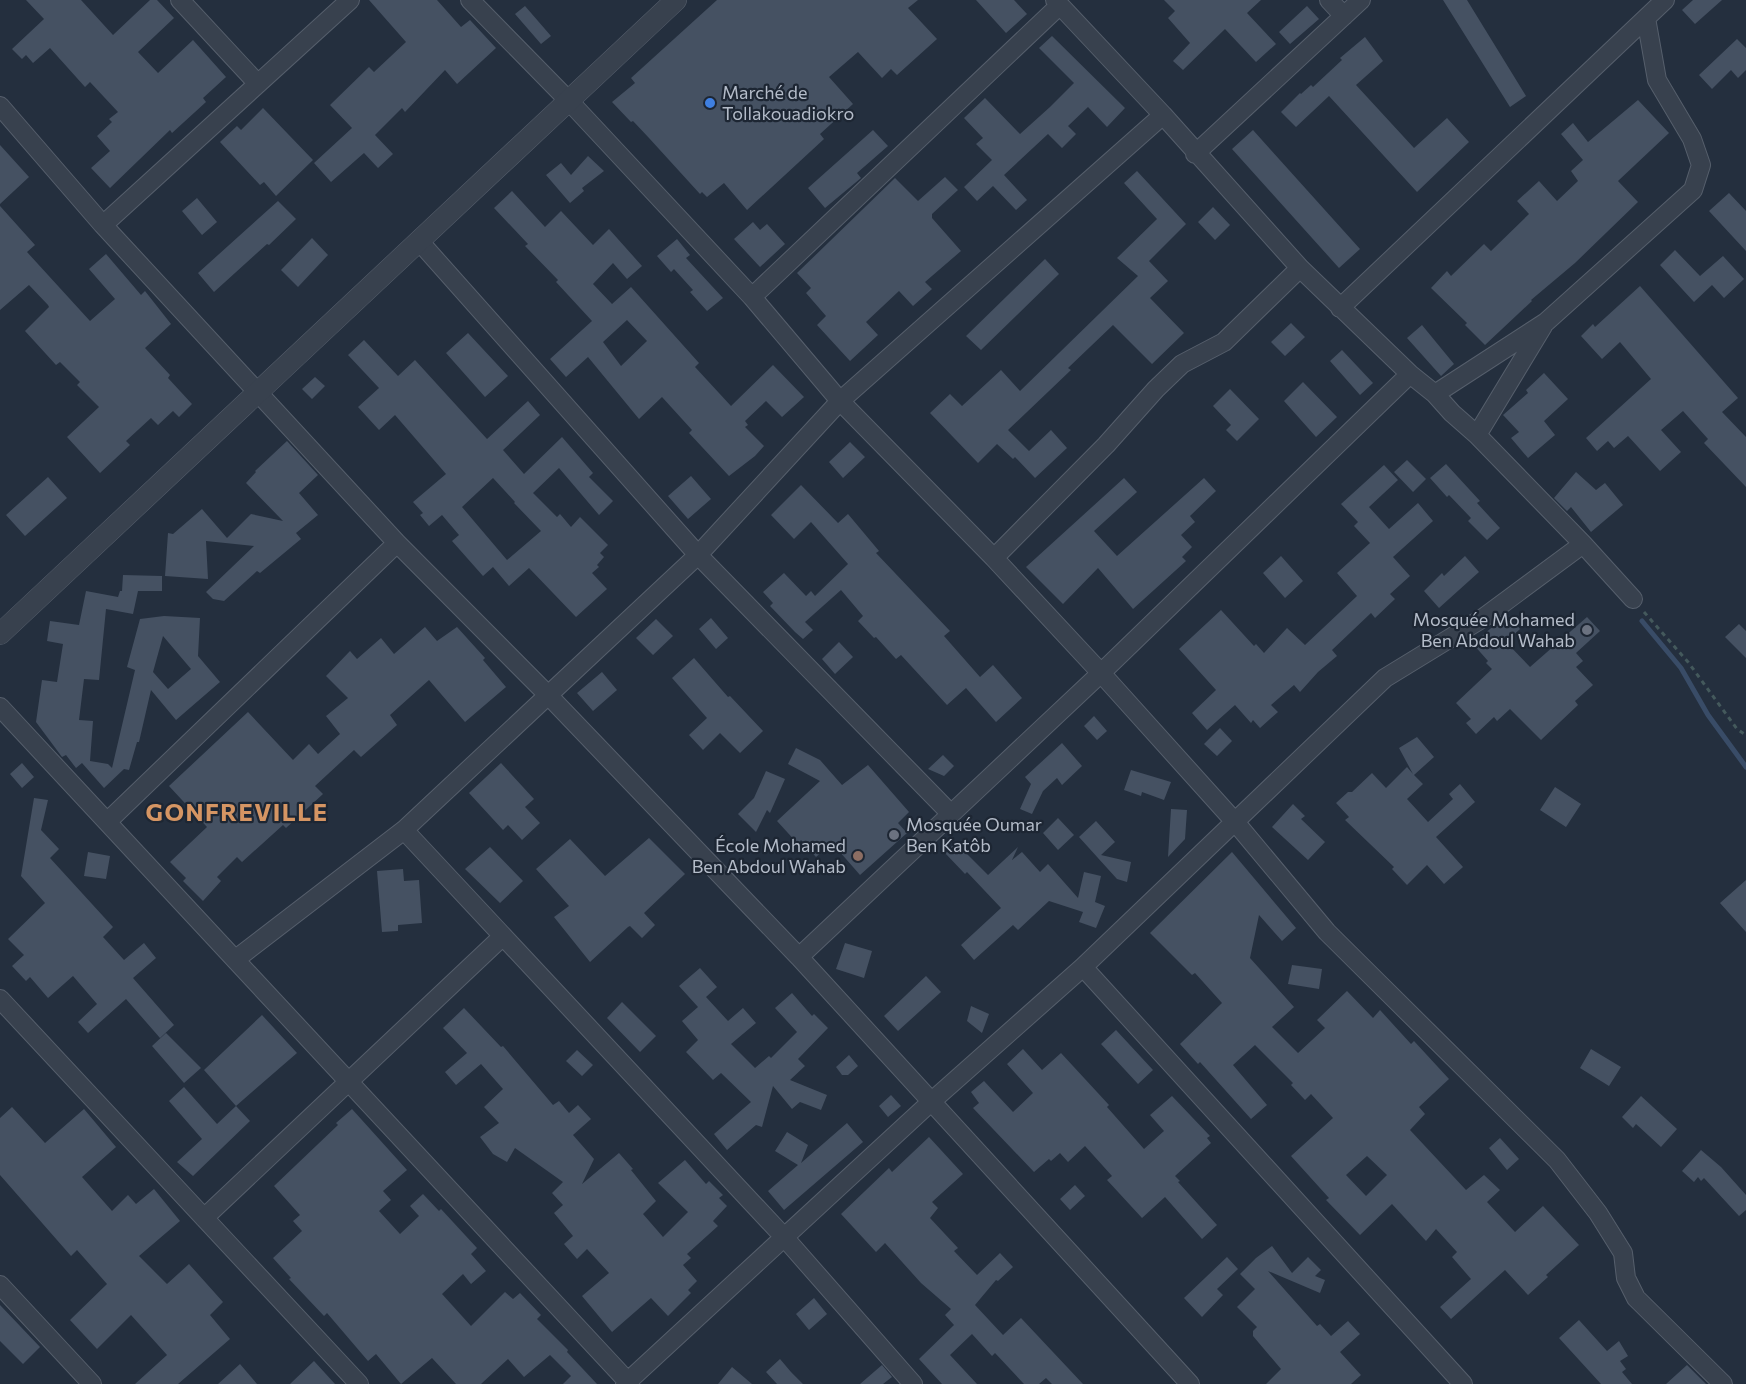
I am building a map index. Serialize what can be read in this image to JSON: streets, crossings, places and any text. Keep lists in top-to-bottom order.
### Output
{
  "districts": ["GONFREVILLE"],
  "places": [
    "Marché de Tollakouadiokro",
    "Mosquée Mohamed Ben Abdoul Wahab",
    "Mosquée Oumar Ben Katôb",
    "École Mohamed Ben Abdoul Wahab"
  ]
}
